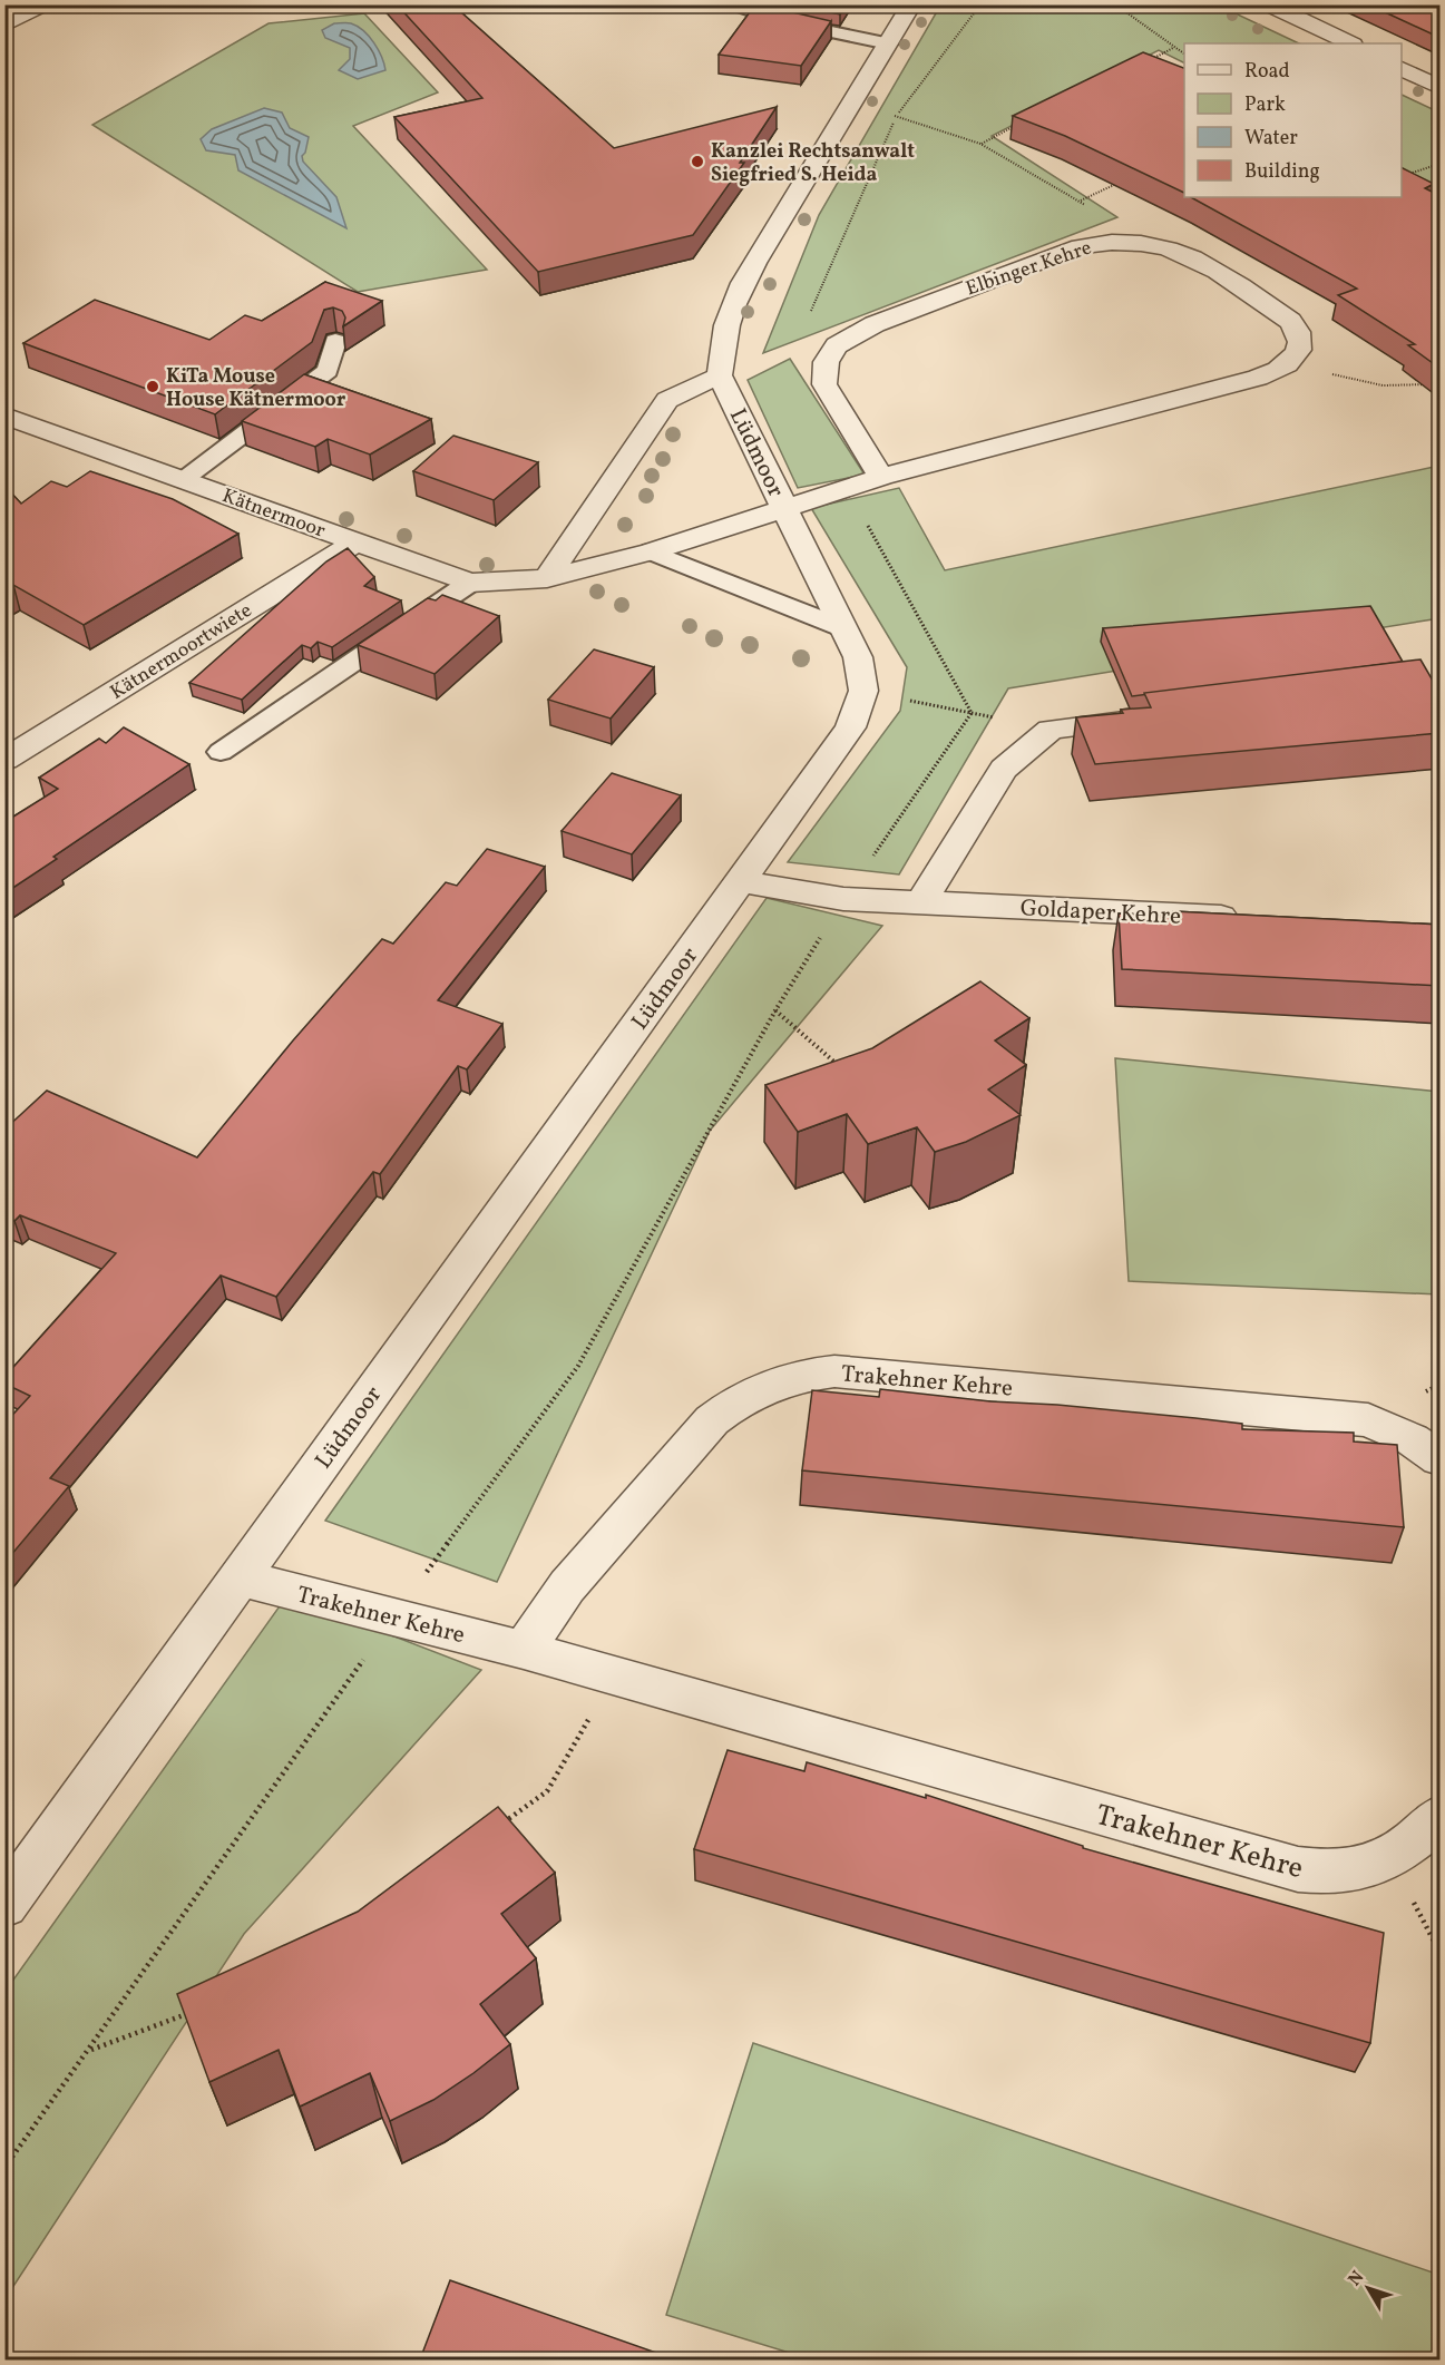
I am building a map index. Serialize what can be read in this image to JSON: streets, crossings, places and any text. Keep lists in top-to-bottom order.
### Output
{
  "streets": {
    "street": [
      "Elbinger Kehre",
      "Lüdmoor",
      "Kätnermoor",
      "Kätnermoortwiete",
      "Goldaper Kehre",
      "Trakehner Kehre"
    ]
  },
  "crossings": [
    ["Lüdmoor", "Kätnermoor"],
    ["Lüdmoor", "Goldaper Kehre"],
    ["Lüdmoor", "Trakehner Kehre"],
    ["Kätnermoor", "Kätnermoortwiete"]
  ],
  "places": ["Kanzlei Rechtsanwalt Siegfried S. Heida", "KiTa Mouse House Kätnermoor"],
  "legend": [
    "Road",
    "Park",
    "Water",
    "Building"
  ],
  "north": "top left"
}
